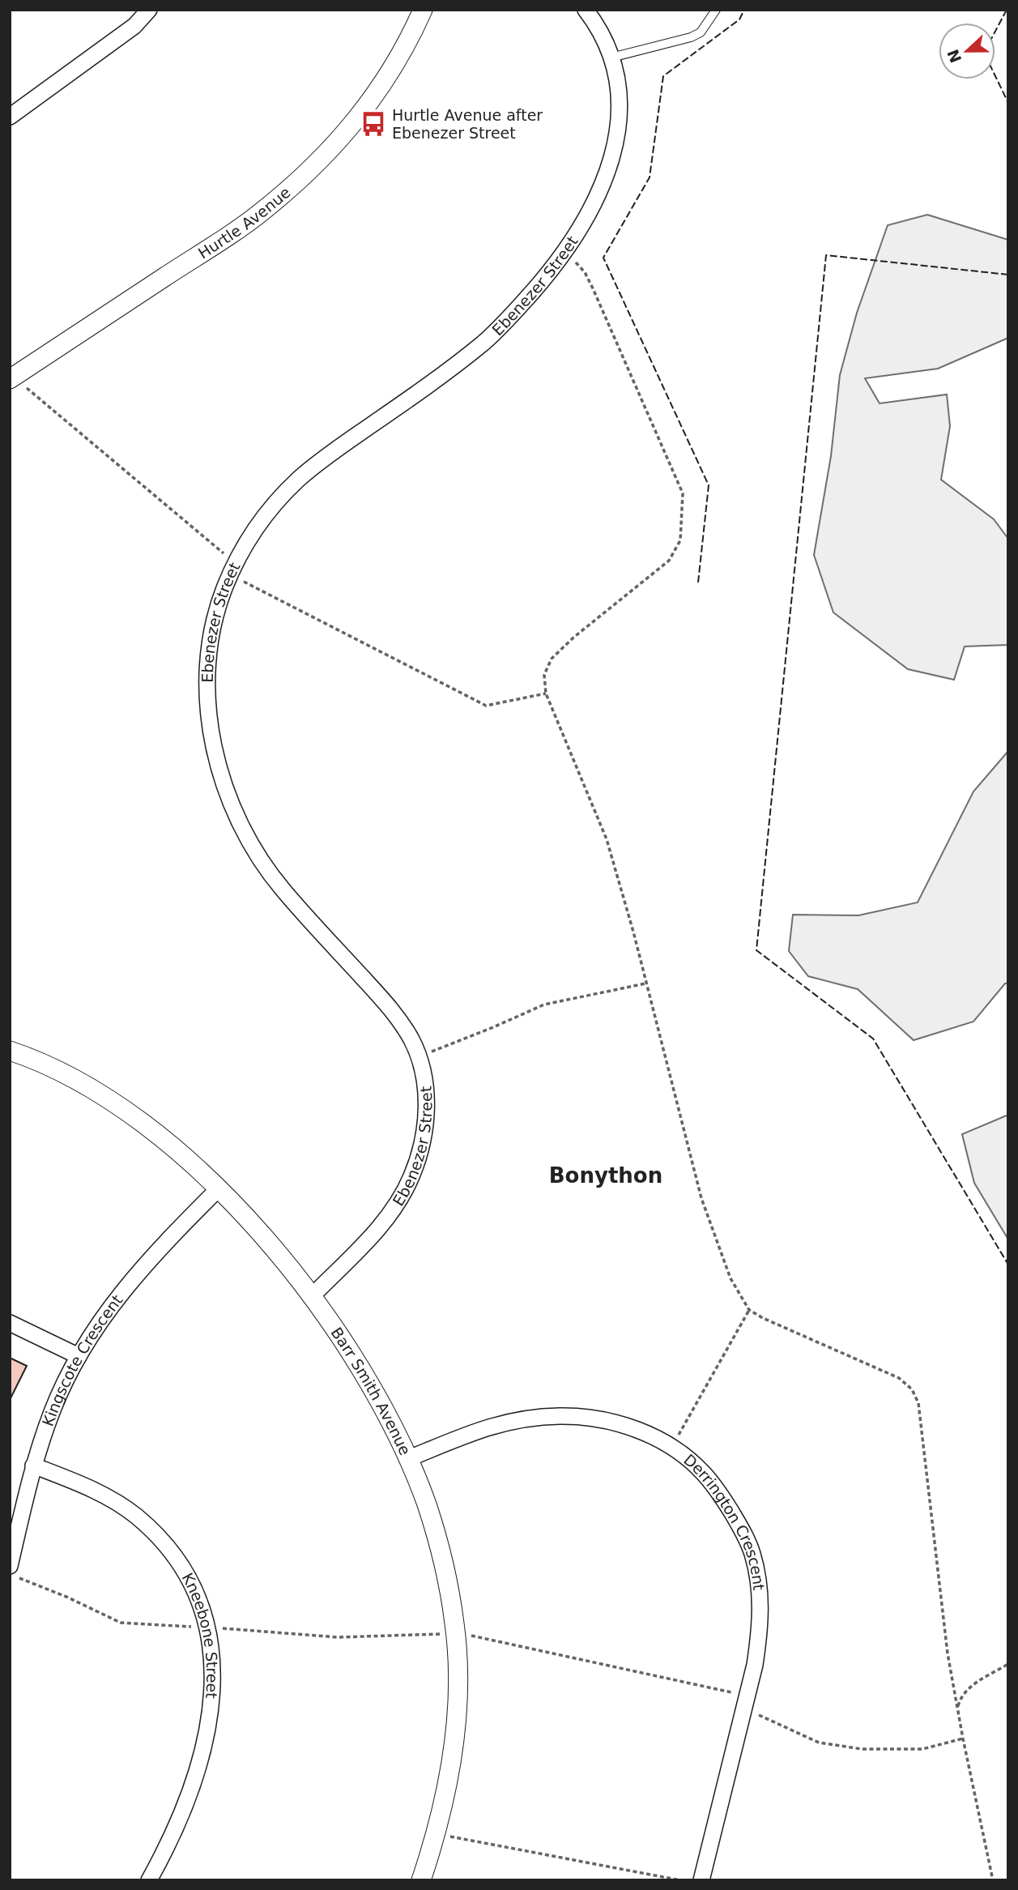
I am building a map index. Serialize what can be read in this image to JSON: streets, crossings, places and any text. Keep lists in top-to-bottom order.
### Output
{
  "streets": {
    "street": [
      "Hurtle Avenue",
      "Ebenezer Street",
      "Kingscote Crescent",
      "Barr Smith Avenue",
      "Derrington Crescent",
      "Kneebone Street"
    ]
  },
  "crossings": [
    ["Ebenezer Street", "Barr Smith Avenue"],
    ["Kingscote Crescent", "Barr Smith Avenue"],
    ["Kingscote Crescent", "Kneebone Street"],
    ["Barr Smith Avenue", "Derrington Crescent"]
  ],
  "districts": ["Bonython"],
  "places": {
    "bus stop": ["Hurtle Avenue after Ebenezer Street"]
  },
  "north": "left"
}
